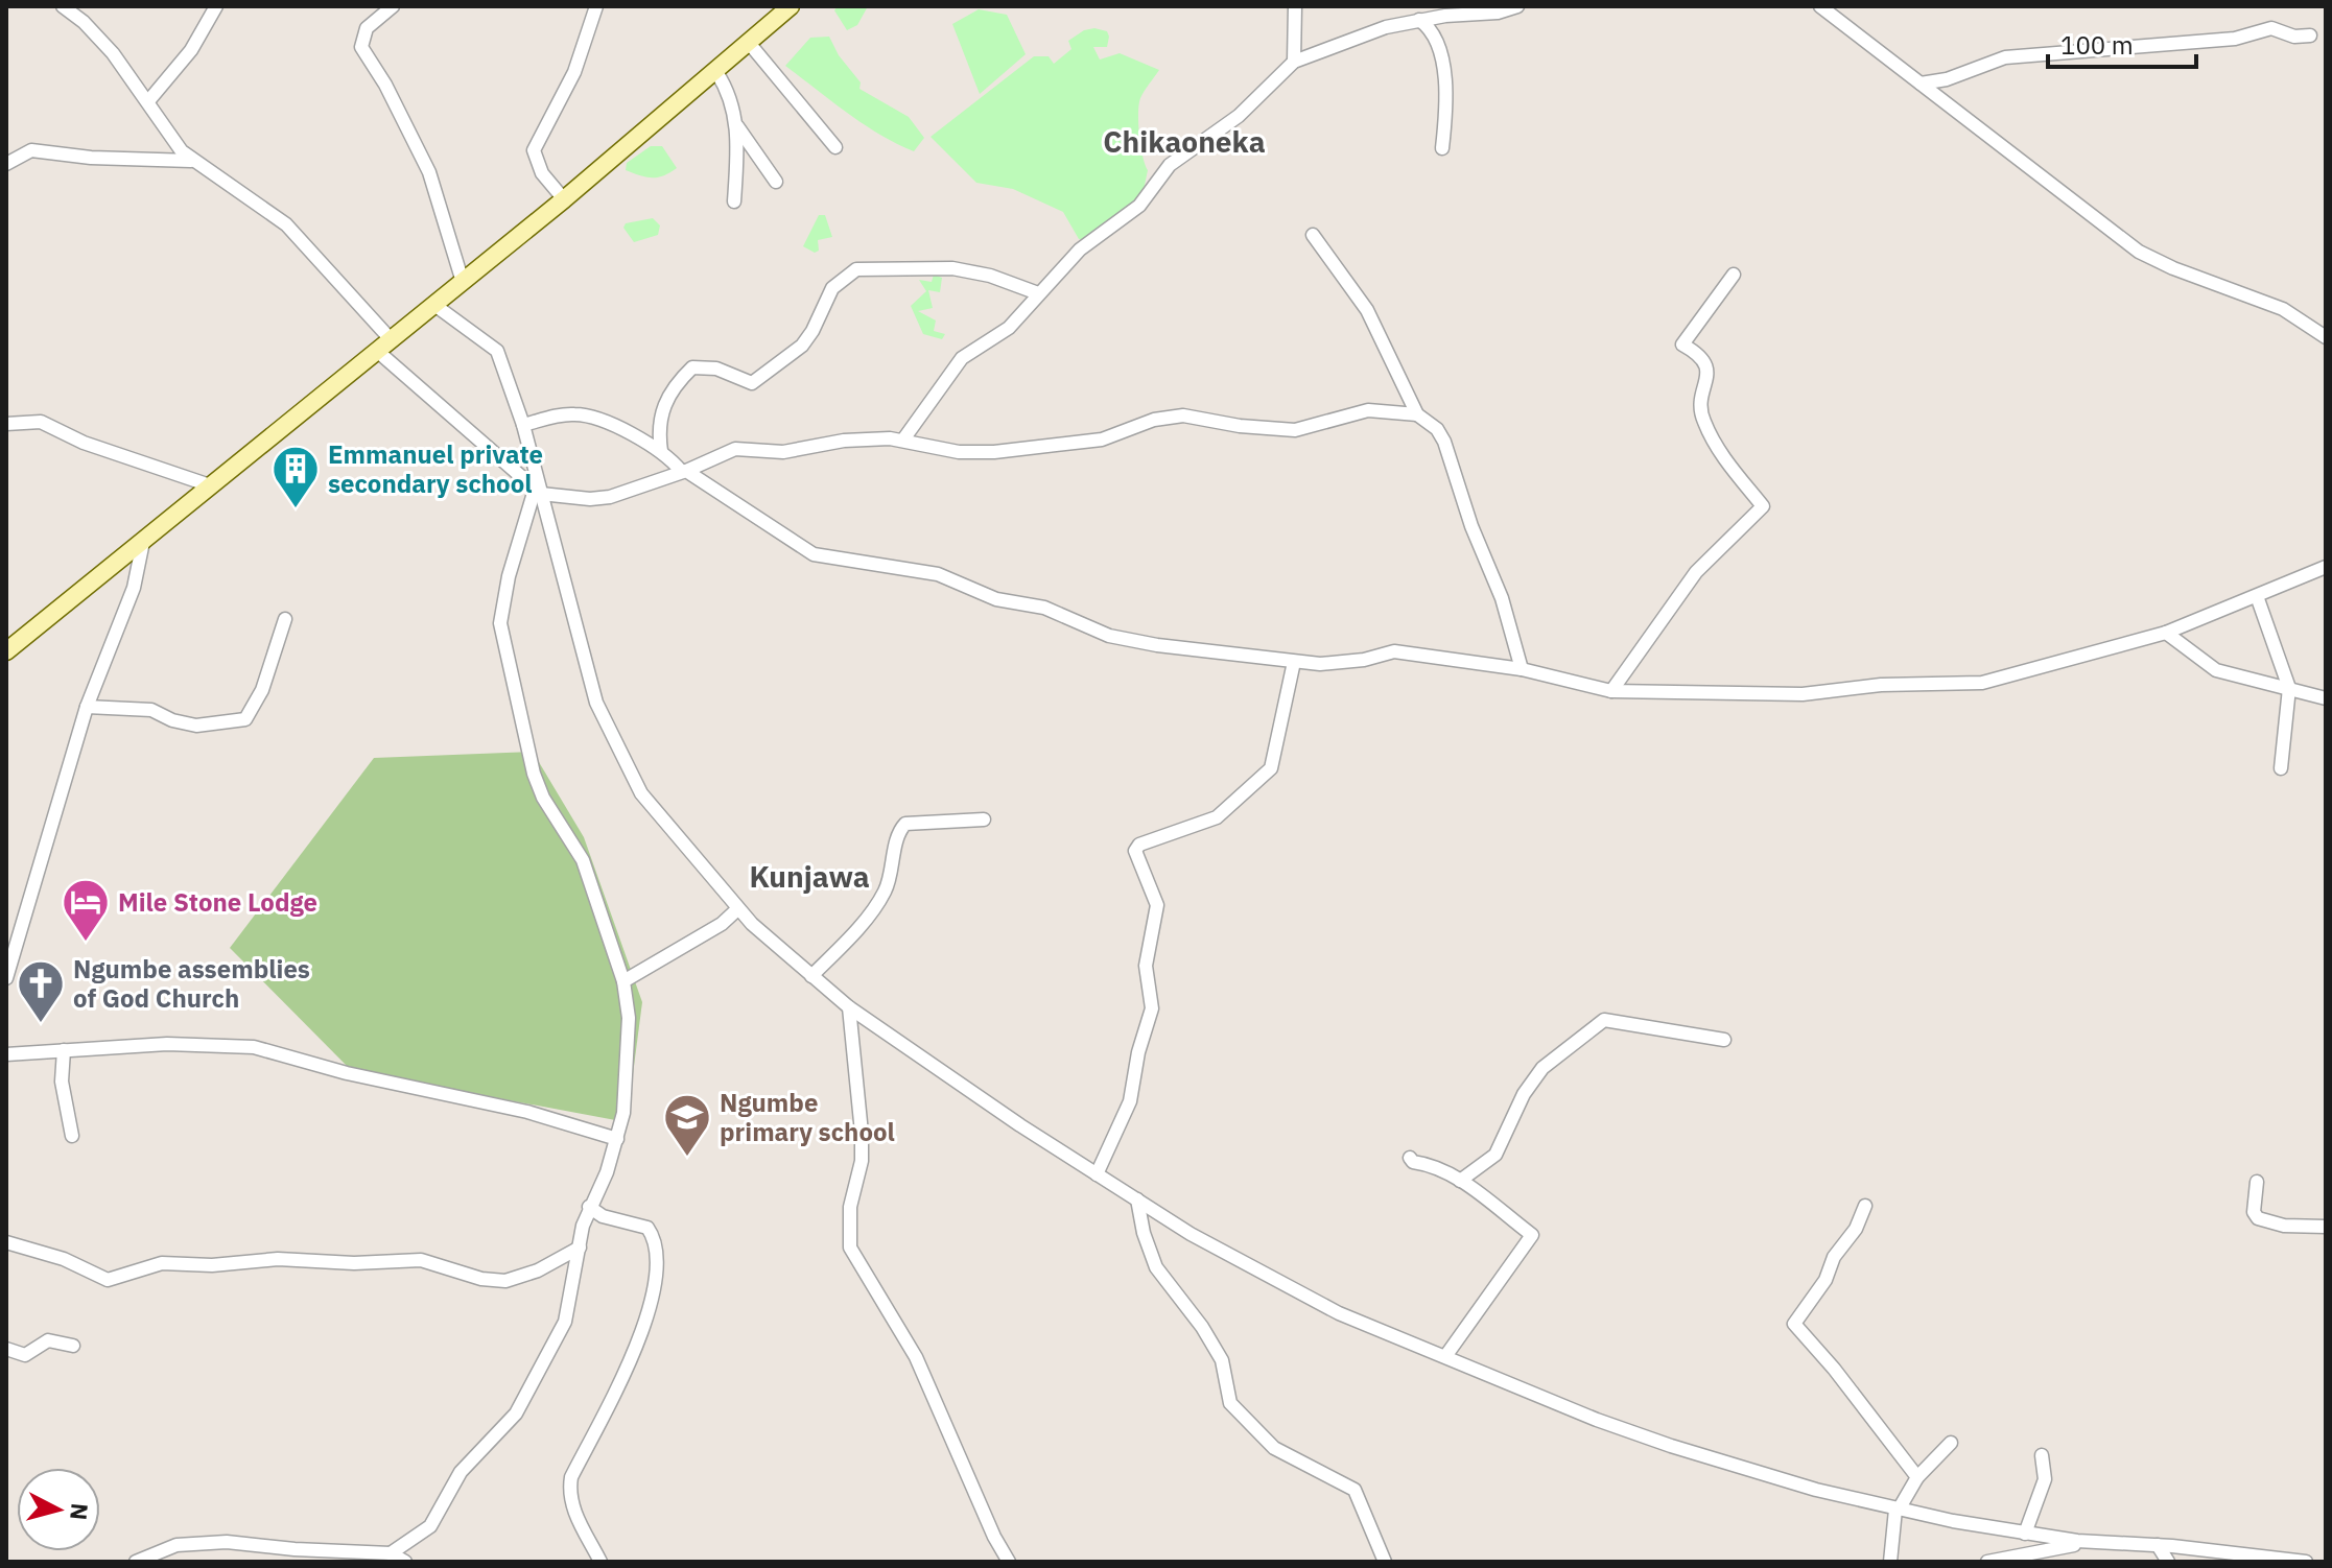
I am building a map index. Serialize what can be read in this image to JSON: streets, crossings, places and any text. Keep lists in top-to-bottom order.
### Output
{
  "districts": ["Chikaoneka", "Kunjawa"],
  "places": {
    "building": ["Emmanuel private secondary school"],
    "hotel": ["Mile Stone Lodge"],
    "church": ["Ngumbe assemblies of God Church"],
    "school or university": ["Ngumbe primary school"]
  },
  "scale_bar": "100 m",
  "north": "right"
}
